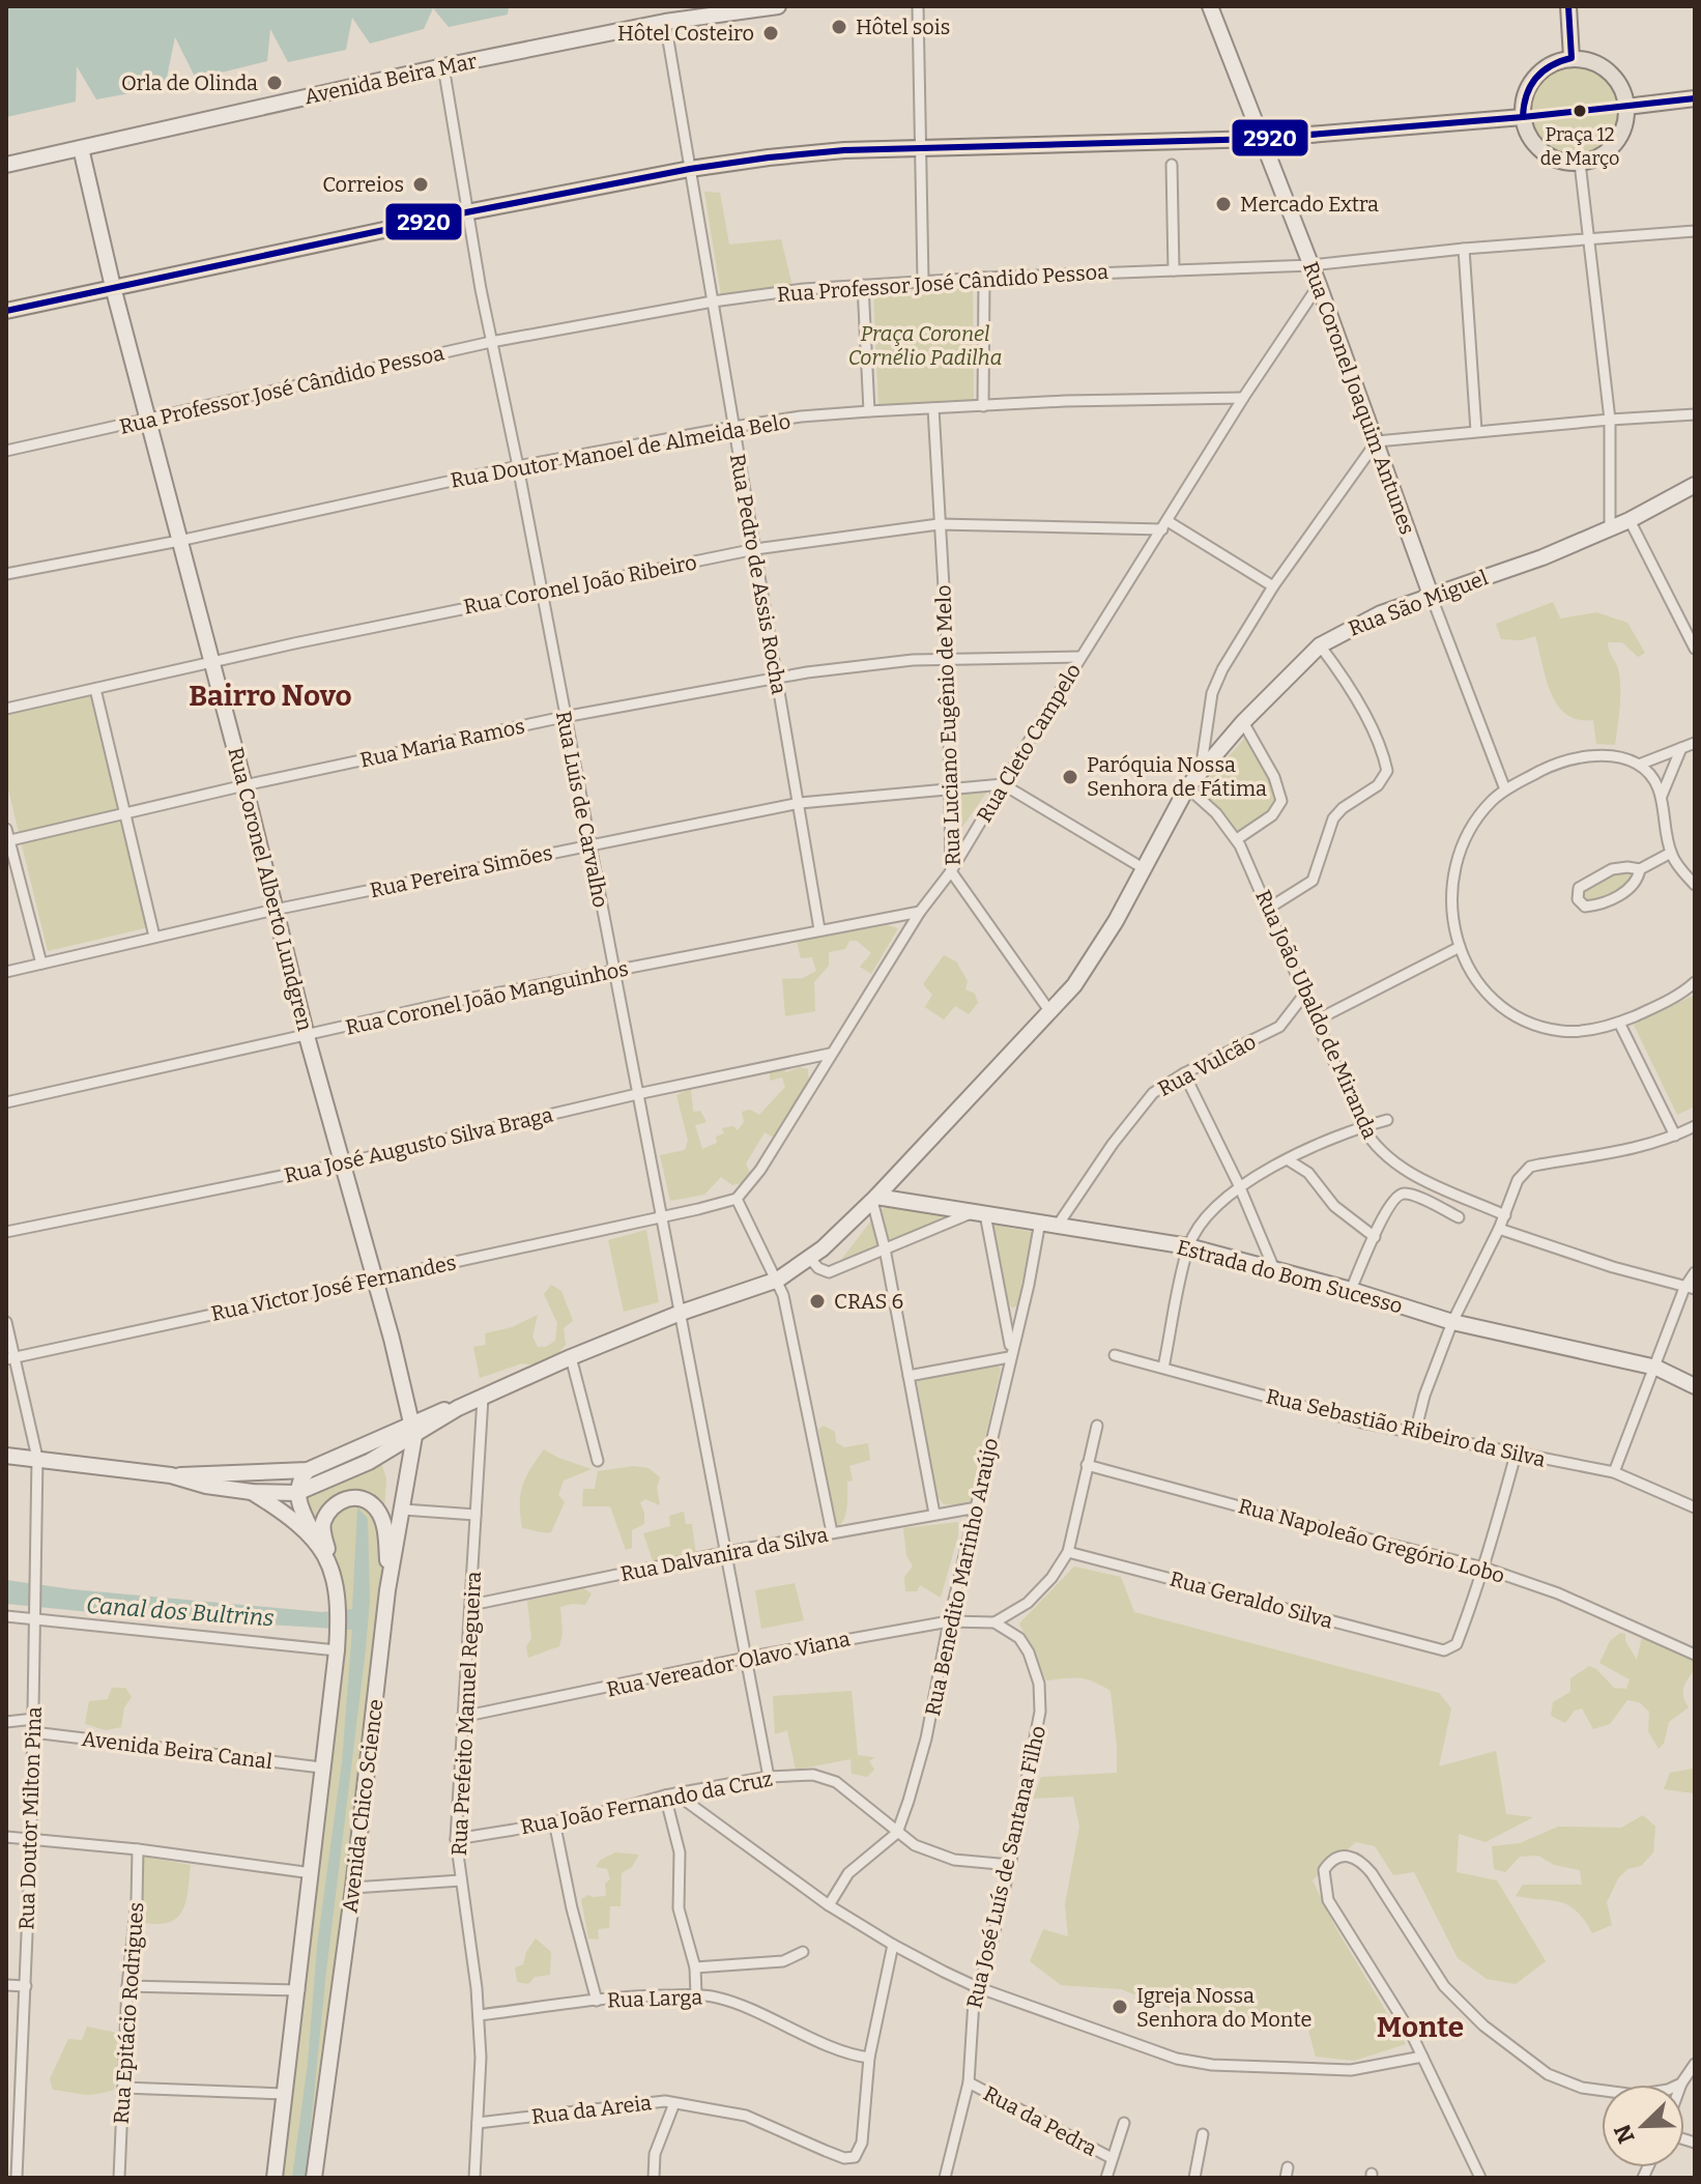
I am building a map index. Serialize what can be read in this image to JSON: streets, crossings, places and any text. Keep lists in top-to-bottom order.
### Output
{
  "streets": {
    "main road": [
      "Avenida Beira Mar",
      "Rua Coronel Joaquim Antunes",
      "Rua São Miguel",
      "Rua Coronel Alberto Lundgren",
      "Estrada do Bom Sucesso",
      "Avenida Chico Science"
    ],
    "street": [
      "Rua Professor José Cândido Pessoa",
      "Rua Doutor Manoel de Almeida Belo",
      "Rua Pedro de Assis Rocha",
      "Rua Coronel João Ribeiro",
      "Rua Luciano Eugênio de Melo",
      "Rua Maria Ramos",
      "Rua Cleto Campelo",
      "Rua Luís de Carvalho",
      "Rua Pereira Simões",
      "Rua Coronel João Manguinhos",
      "Rua João Ubaldo de Miranda",
      "Rua Vulcão",
      "Rua José Augusto Silva Braga",
      "Rua Victor José Fernandes",
      "Rua Sebastião Ribeiro da Silva",
      "Rua Napoleão Gregório Lobo",
      "Rua Dalvanira da Silva",
      "Rua Benedito Marinho Araújo",
      "Rua Geraldo Silva",
      "Rua Vereador Olavo Viana",
      "Rua Prefeito Manuel Regueira",
      "Avenida Beira Canal",
      "Rua João Fernando da Cruz",
      "Rua Doutor Milton Pina",
      "Rua José Luís de Santana Filho",
      "Rua Larga",
      "Rua Epitácio Rodrigues",
      "Rua da Areia",
      "Rua da Pedra"
    ]
  },
  "crossings": [
    ["Avenida Beira Mar", "Rua Pedro de Assis Rocha"],
    ["Avenida Beira Mar", "Rua Luís de Carvalho"],
    ["Avenida Beira Mar", "Rua Coronel Alberto Lundgren"],
    ["Rua Professor José Cândido Pessoa", "Rua Coronel Joaquim Antunes"],
    ["Rua Professor José Cândido Pessoa", "Rua Pedro de Assis Rocha"],
    ["Rua Professor José Cândido Pessoa", "Rua Luís de Carvalho"],
    ["Rua Professor José Cândido Pessoa", "Rua Coronel Alberto Lundgren"],
    ["Rua Coronel Joaquim Antunes", "Rua São Miguel"],
    ["Rua Coronel Joaquim Antunes", "Rua Cleto Campelo"],
    ["Rua Doutor Manoel de Almeida Belo", "Rua Pedro de Assis Rocha"],
    ["Rua Doutor Manoel de Almeida Belo", "Rua Luciano Eugênio de Melo"],
    ["Rua Doutor Manoel de Almeida Belo", "Rua Cleto Campelo"],
    ["Rua Doutor Manoel de Almeida Belo", "Rua Luís de Carvalho"],
    ["Rua Doutor Manoel de Almeida Belo", "Rua Coronel Alberto Lundgren"],
    ["Rua Pedro de Assis Rocha", "Rua Coronel João Ribeiro"],
    ["Rua Pedro de Assis Rocha", "Rua Maria Ramos"],
    ["Rua Pedro de Assis Rocha", "Rua Pereira Simões"],
    ["Rua Pedro de Assis Rocha", "Rua Coronel João Manguinhos"],
    ["Rua Coronel João Ribeiro", "Rua Luciano Eugênio de Melo"],
    ["Rua Coronel João Ribeiro", "Rua Cleto Campelo"],
    ["Rua Coronel João Ribeiro", "Rua Luís de Carvalho"],
    ["Rua Coronel João Ribeiro", "Rua Coronel Alberto Lundgren"],
    ["Rua São Miguel", "Rua Luciano Eugênio de Melo"],
    ["Rua São Miguel", "Rua Luís de Carvalho"],
    ["Rua São Miguel", "Rua Coronel Alberto Lundgren"],
    ["Rua São Miguel", "Rua João Ubaldo de Miranda"],
    ["Rua São Miguel", "Estrada do Bom Sucesso"],
    ["Rua São Miguel", "Rua Prefeito Manuel Regueira"],
    ["Rua São Miguel", "Avenida Chico Science"],
    ["Rua Luciano Eugênio de Melo", "Rua Maria Ramos"],
    ["Rua Luciano Eugênio de Melo", "Rua Cleto Campelo"],
    ["Rua Luciano Eugênio de Melo", "Rua Pereira Simões"],
    ["Rua Maria Ramos", "Rua Cleto Campelo"],
    ["Rua Maria Ramos", "Rua Luís de Carvalho"],
    ["Rua Maria Ramos", "Rua Coronel Alberto Lundgren"],
    ["Rua Cleto Campelo", "Rua Pereira Simões"],
    ["Rua Cleto Campelo", "Rua Coronel João Manguinhos"],
    ["Rua Cleto Campelo", "Rua José Augusto Silva Braga"],
    ["Rua Luís de Carvalho", "Rua Pereira Simões"],
    ["Rua Luís de Carvalho", "Rua Coronel João Manguinhos"],
    ["Rua Luís de Carvalho", "Rua José Augusto Silva Braga"],
    ["Rua Luís de Carvalho", "Rua Victor José Fernandes"],
    ["Rua Luís de Carvalho", "Rua Dalvanira da Silva"],
    ["Rua Luís de Carvalho", "Rua Vereador Olavo Viana"],
    ["Rua Luís de Carvalho", "Rua João Fernando da Cruz"],
    ["Rua Pereira Simões", "Rua Coronel Alberto Lundgren"],
    ["Rua Coronel Alberto Lundgren", "Rua Coronel João Manguinhos"],
    ["Rua Coronel Alberto Lundgren", "Rua José Augusto Silva Braga"],
    ["Rua Coronel Alberto Lundgren", "Rua Victor José Fernandes"],
    ["Rua Coronel Alberto Lundgren", "Avenida Chico Science"],
    ["Rua João Ubaldo de Miranda", "Rua Vulcão"],
    ["Rua Vulcão", "Estrada do Bom Sucesso"],
    ["Estrada do Bom Sucesso", "Rua Benedito Marinho Araújo"],
    ["Rua Victor José Fernandes", "Rua Doutor Milton Pina"],
    ["Rua Napoleão Gregório Lobo", "Rua Geraldo Silva"],
    ["Rua Dalvanira da Silva", "Rua Benedito Marinho Araújo"],
    ["Rua Dalvanira da Silva", "Rua Prefeito Manuel Regueira"],
    ["Rua Benedito Marinho Araújo", "Rua Vereador Olavo Viana"],
    ["Rua Benedito Marinho Araújo", "Rua João Fernando da Cruz"],
    ["Rua Vereador Olavo Viana", "Rua Prefeito Manuel Regueira"],
    ["Rua Vereador Olavo Viana", "Rua José Luís de Santana Filho"],
    ["Rua Prefeito Manuel Regueira", "Rua João Fernando da Cruz"],
    ["Rua Prefeito Manuel Regueira", "Rua Larga"],
    ["Rua Prefeito Manuel Regueira", "Rua da Areia"],
    ["Avenida Beira Canal", "Avenida Chico Science"],
    ["Avenida Beira Canal", "Rua Doutor Milton Pina"],
    ["Rua João Fernando da Cruz", "Rua José Luís de Santana Filho"],
    ["Rua José Luís de Santana Filho", "Rua da Pedra"],
    ["Rua Larga", "Rua da Areia"]
  ],
  "districts": ["Bairro Novo", "Monte"],
  "water": ["Canal dos Bultrins"],
  "parks": ["Praça Coronel Cornélio Padilha"],
  "places": [
    "Hôtel sois",
    "Hôtel Costeiro",
    "Orla de Olinda",
    "Praça 12 de Março",
    "Correios",
    "Mercado Extra",
    "Paróquia Nossa Senhora de Fátima",
    "CRAS 6",
    "Igreja Nossa Senhora do Monte"
  ],
  "lines": ["transit line 2920"],
  "north": "bottom left"
}
